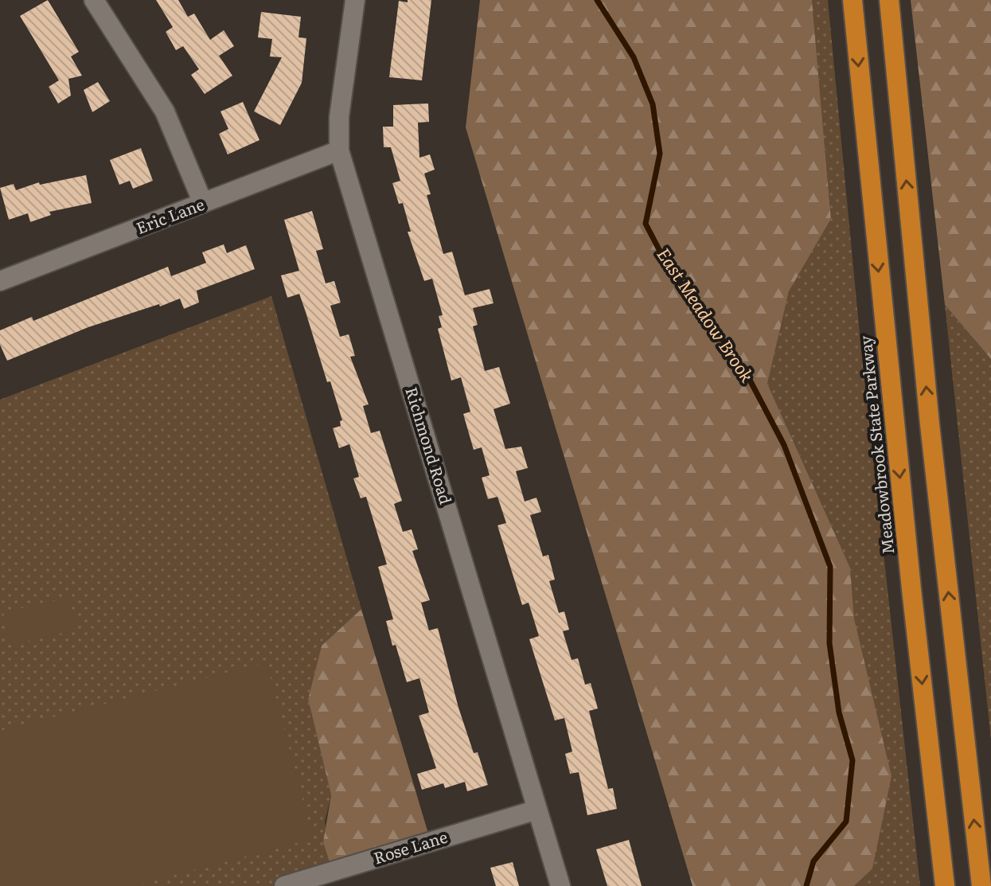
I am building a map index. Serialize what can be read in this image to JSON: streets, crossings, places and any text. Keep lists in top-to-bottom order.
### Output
{
  "streets": {
    "highway": ["Meadowbrook State Parkway"],
    "street": ["Eric Lane", "Richmond Road", "Rose Lane"]
  },
  "crossings": [
    ["Eric Lane", "Richmond Road"],
    ["Richmond Road", "Rose Lane"]
  ],
  "water": ["East Meadow Brook"]
}
